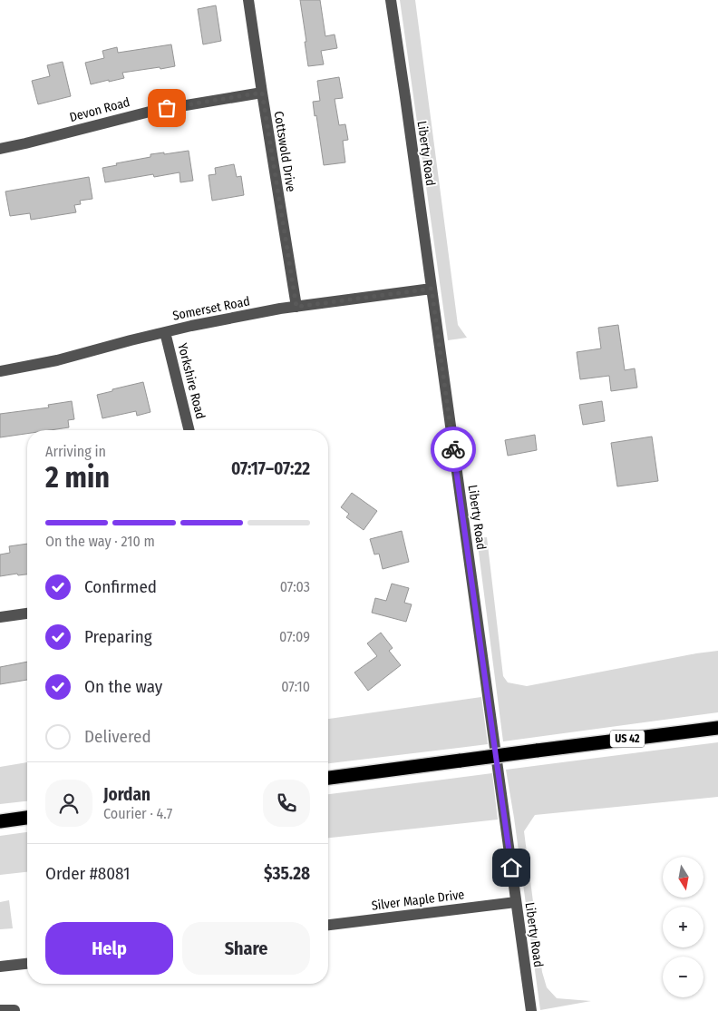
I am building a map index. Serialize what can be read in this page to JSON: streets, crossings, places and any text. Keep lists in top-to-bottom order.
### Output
{
  "streets": {
    "highway": ["US 42"],
    "street": [
      "Devon Road",
      "Cottswold Drive",
      "Liberty Road",
      "Somerset Road",
      "Yorkshire Road",
      "Silver Maple Drive"
    ]
  },
  "crossings": [
    ["Devon Road", "Cottswold Drive"],
    ["Cottswold Drive", "Somerset Road"],
    ["Liberty Road", "Somerset Road"],
    ["Liberty Road", "Silver Maple Drive"],
    ["Somerset Road", "Yorkshire Road"]
  ],
  "north": "bottom",
  "page": {
    "heading": ["2 min", "Arriving in", "07:17–07:22"],
    "panel": [
      "Jordan",
      "Courier · 4.7",
      "Order #8081",
      "$35.28"
    ],
    "bar": "On the way · 210 m",
    "list": [
      ["Confirmed", "07:03"],
      ["Preparing", "07:09"],
      ["On the way", "07:10"],
      "Delivered"
    ],
    "map_buttons": ["+", "−"],
    "buttons": ["Help", "Share"]
  }
}
